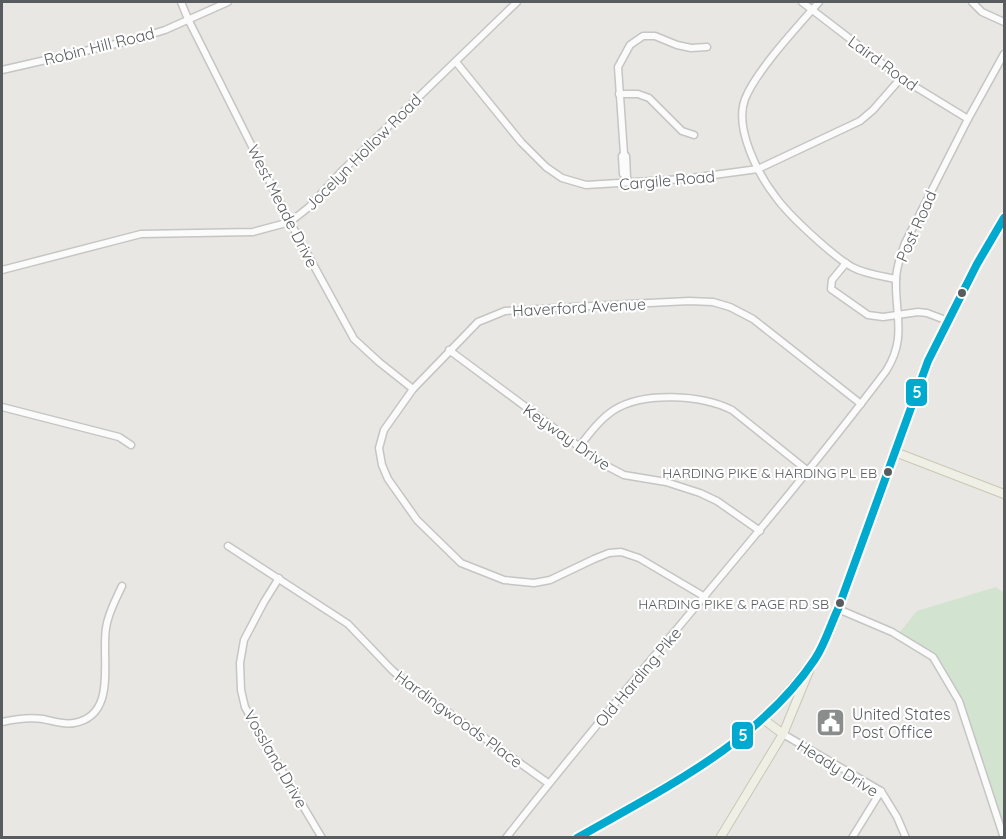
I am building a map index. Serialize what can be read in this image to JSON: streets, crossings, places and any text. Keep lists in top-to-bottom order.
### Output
{
  "streets": {
    "street": [
      "Robin Hill Road",
      "Laird Road",
      "Jocelyn Hollow Road",
      "Cargile Road",
      "West Meade Drive",
      "Post Road",
      "Haverford Avenue",
      "Keyway Drive",
      "Old Harding Pike",
      "Hardingwoods Place",
      "Vossland Drive",
      "Heady Drive"
    ]
  },
  "crossings": [
    ["Robin Hill Road", "West Meade Drive"],
    ["Laird Road", "Cargile Road"],
    ["Laird Road", "Post Road"],
    ["Jocelyn Hollow Road", "Cargile Road"],
    ["Jocelyn Hollow Road", "West Meade Drive"],
    ["West Meade Drive", "Haverford Avenue"],
    ["Post Road", "Haverford Avenue"],
    ["Post Road", "Old Harding Pike"],
    ["Haverford Avenue", "Keyway Drive"],
    ["Haverford Avenue", "Old Harding Pike"],
    ["Keyway Drive", "Old Harding Pike"],
    ["Old Harding Pike", "Hardingwoods Place"],
    ["Hardingwoods Place", "Vossland Drive"]
  ],
  "places": {
    "other": ["HARDING PIKE & HARDING PL EB", "HARDING PIKE & PAGE RD SB"],
    "public building": ["United States Post Office"]
  },
  "lines": ["transit line 5"]
}
